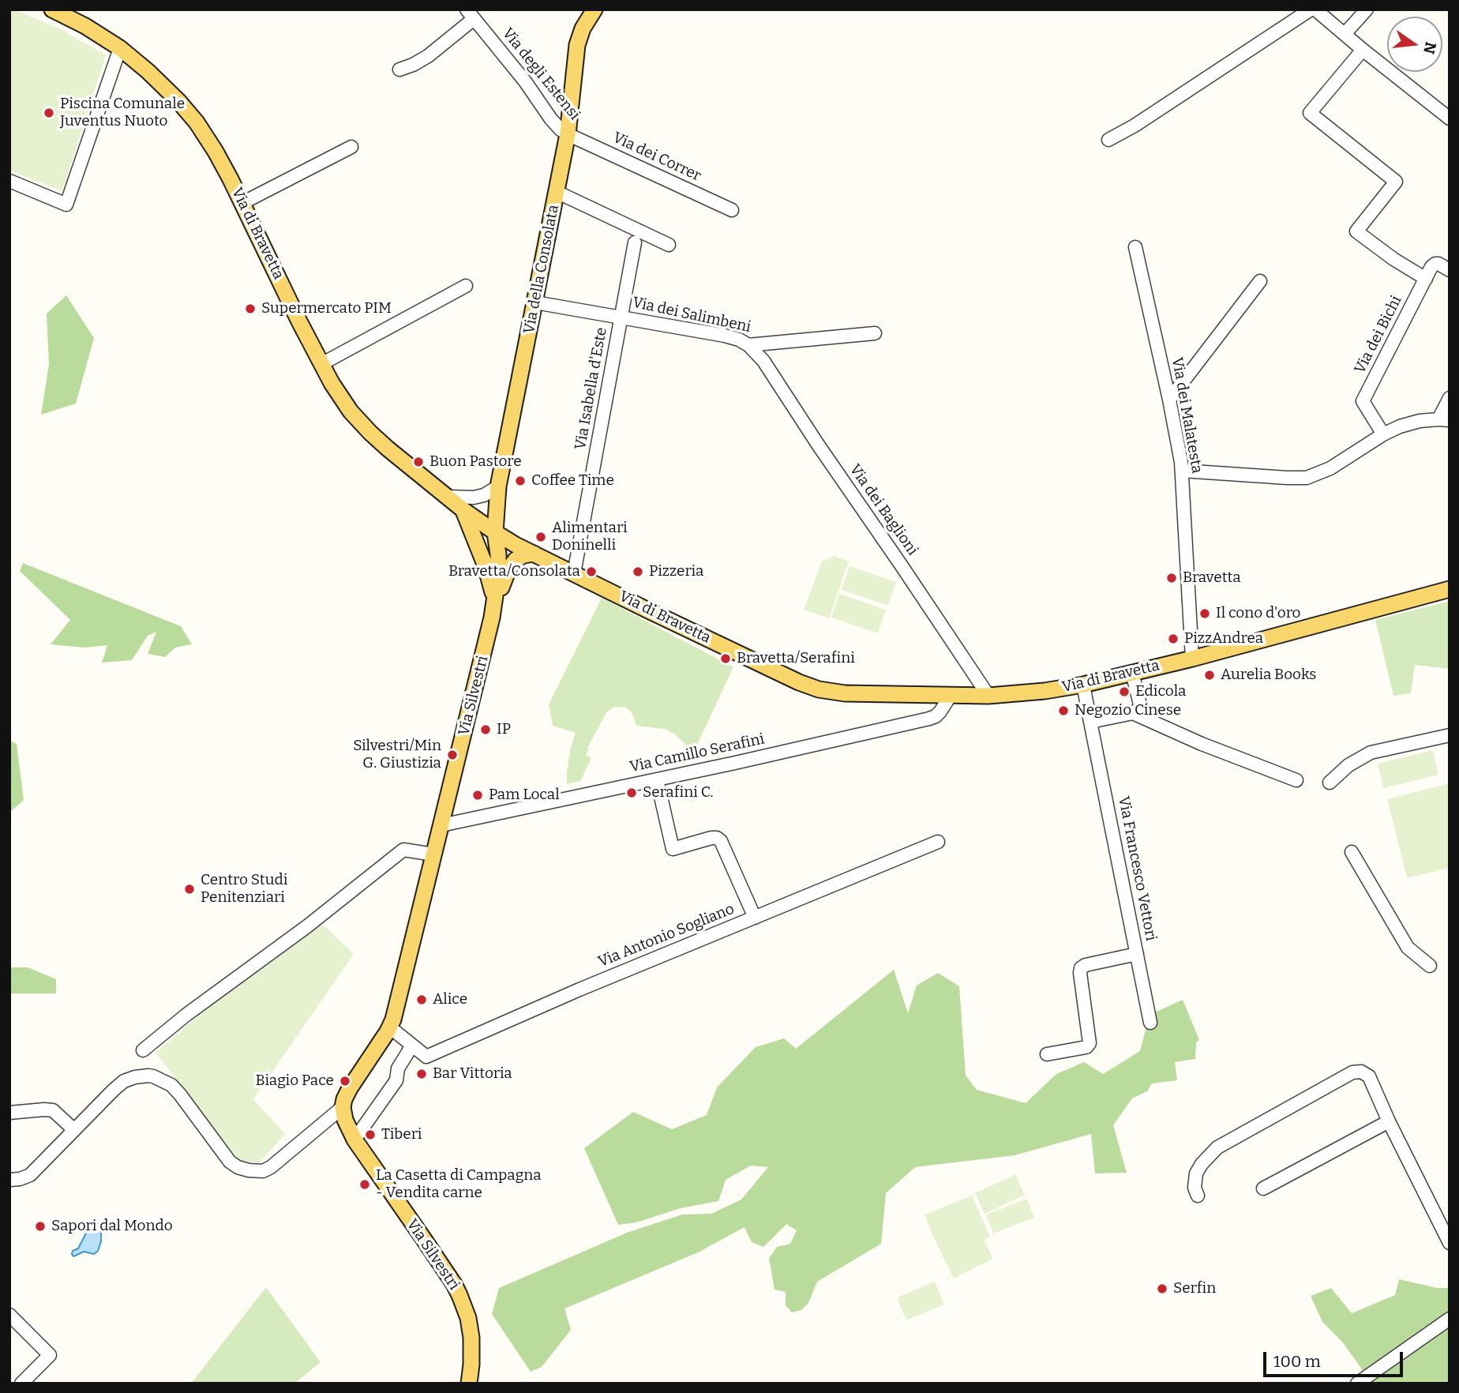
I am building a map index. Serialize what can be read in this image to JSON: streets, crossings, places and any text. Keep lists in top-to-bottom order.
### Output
{
  "streets": {
    "main road": ["Via di Bravetta", "Via della Consolata", "Via Silvestri"],
    "street": [
      "Via degli Estensi",
      "Via dei Correr",
      "Via dei Salimbeni",
      "Via dei Bichi",
      "Via Isabella d'Este",
      "Via dei Malatesta",
      "Via dei Baglioni",
      "Via Camillo Serafini",
      "Via Francesco Vettori",
      "Via Antonio Sogliano"
    ]
  },
  "crossings": [
    ["Via degli Estensi", "Via dei Correr"],
    ["Via degli Estensi", "Via della Consolata"],
    ["Via dei Correr", "Via della Consolata"],
    ["Via di Bravetta", "Via della Consolata"],
    ["Via di Bravetta", "Via Isabella d'Este"],
    ["Via di Bravetta", "Via dei Malatesta"],
    ["Via di Bravetta", "Via dei Baglioni"],
    ["Via di Bravetta", "Via Silvestri"],
    ["Via di Bravetta", "Via Camillo Serafini"],
    ["Via di Bravetta", "Via Francesco Vettori"],
    ["Via della Consolata", "Via dei Salimbeni"],
    ["Via della Consolata", "Via Silvestri"],
    ["Via dei Salimbeni", "Via Isabella d'Este"],
    ["Via dei Salimbeni", "Via dei Baglioni"],
    ["Via Silvestri", "Via Camillo Serafini"]
  ],
  "places": [
    "Piscina Comunale Juventus Nuoto",
    "Supermercato PIM",
    "Buon Pastore",
    "Coffee Time",
    "Alimentari Doninelli",
    "Bravetta/Consolata",
    "Pizzeria",
    "Bravetta",
    "Il cono d'oro",
    "PizzAndrea",
    "Bravetta/Serafini",
    "Aurelia Books",
    "Edicola",
    "Negozio Cinese",
    "IP",
    "Silvestri/Min G. Giustizia",
    "Serafini C.",
    "Pam Local",
    "Centro Studi Penitenziari",
    "Alice",
    "Bar Vittoria",
    "Biagio Pace",
    "Tiberi",
    "La Casetta di Campagna - Vendita carne",
    "Sapori dal Mondo",
    "Serfin"
  ],
  "scale_bar": "100 m",
  "north": "right"
}
